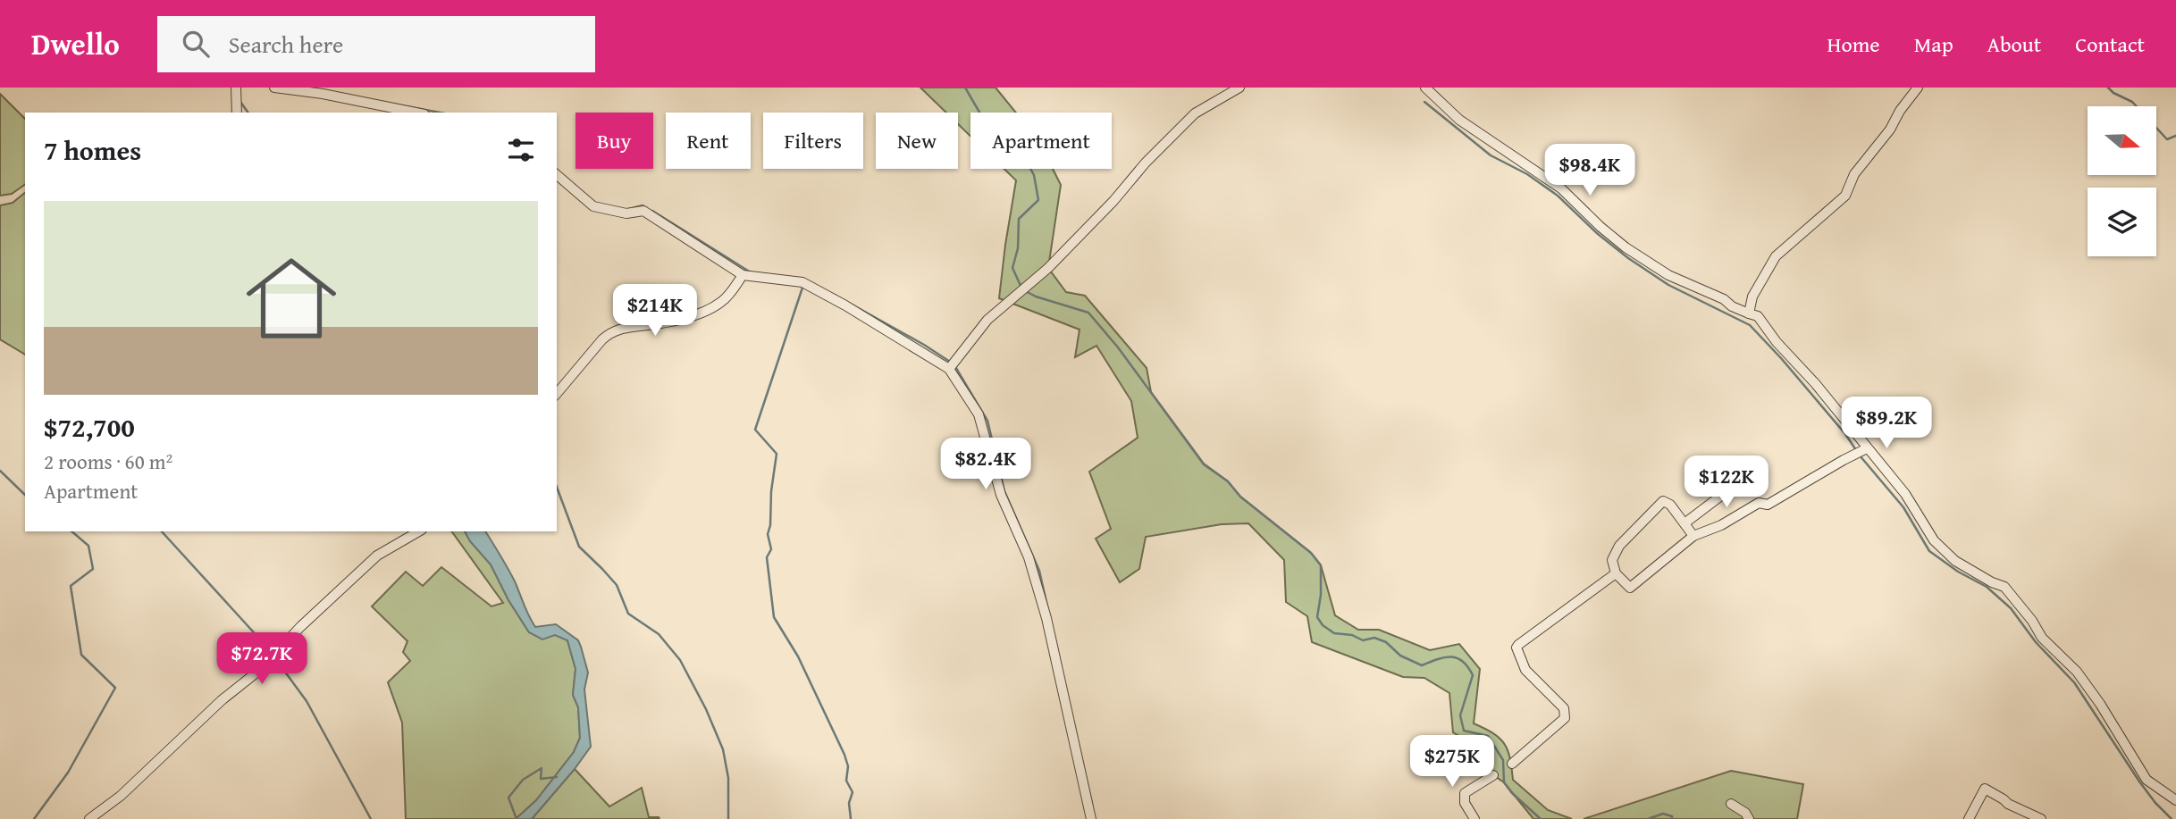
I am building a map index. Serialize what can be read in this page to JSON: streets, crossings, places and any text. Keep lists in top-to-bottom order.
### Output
{
  "north": "right",
  "page": {
    "header": "Dwello",
    "search": "Search here",
    "nav": [
      "Home",
      "Map",
      "About",
      "Contact"
    ],
    "chip": [
      "Buy",
      "Rent",
      "Filters",
      "New",
      "Apartment"
    ],
    "heading": "7 homes",
    "price": [
      "$98.4K",
      "$214K",
      "$89.2K",
      "$82.4K",
      "$122K",
      "$72.7K",
      "$275K"
    ],
    "list": [
      {
        "name": "$72,700",
        "note": "2 rooms · 60 m² · Apartment"
      }
    ]
  }
}
